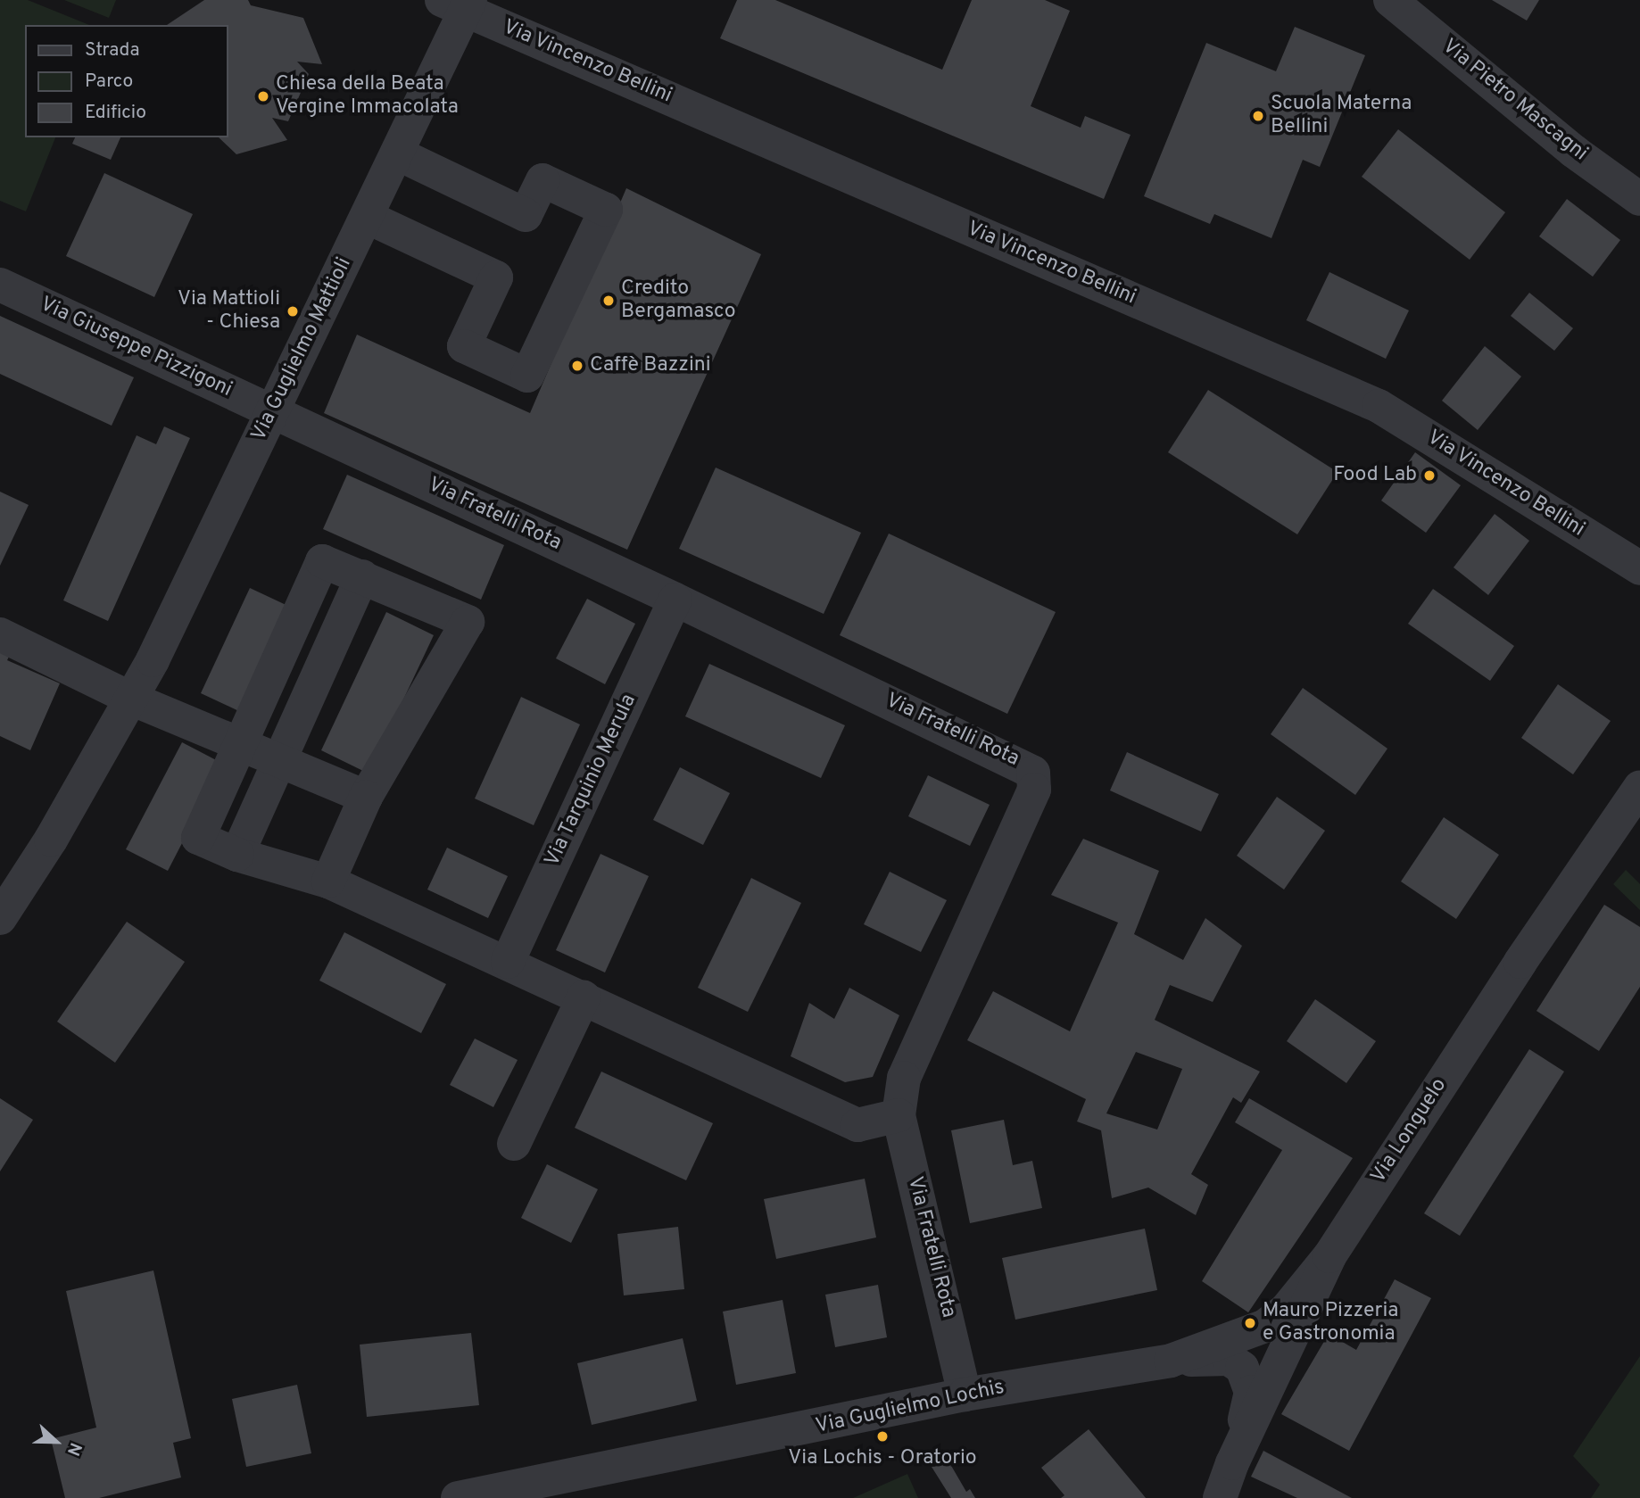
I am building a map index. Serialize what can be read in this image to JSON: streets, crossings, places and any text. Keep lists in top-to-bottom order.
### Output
{
  "streets": {
    "street": [
      "Via Vincenzo Bellini",
      "Via Pietro Mascagni",
      "Via Giuseppe Pizzigoni",
      "Via Guglielmo Mattioli",
      "Via Fratelli Rota",
      "Via Tarquinio Merula",
      "Via Longuelo",
      "Via Guglielmo Lochis"
    ]
  },
  "crossings": [
    ["Via Vincenzo Bellini", "Via Guglielmo Mattioli"],
    ["Via Giuseppe Pizzigoni", "Via Guglielmo Mattioli"],
    ["Via Giuseppe Pizzigoni", "Via Fratelli Rota"],
    ["Via Guglielmo Mattioli", "Via Fratelli Rota"],
    ["Via Fratelli Rota", "Via Tarquinio Merula"],
    ["Via Fratelli Rota", "Via Guglielmo Lochis"],
    ["Via Longuelo", "Via Guglielmo Lochis"]
  ],
  "places": [
    "Chiesa della Beata Vergine Immacolata",
    "Scuola Materna Bellini",
    "Credito Bergamasco",
    "Via Mattioli - Chiesa",
    "Caffè Bazzini",
    "Food Lab",
    "Mauro Pizzeria e Gastronomia",
    "Via Lochis - Oratorio"
  ],
  "legend": ["Strada", "Parco", "Edificio"],
  "north": "right"
}
